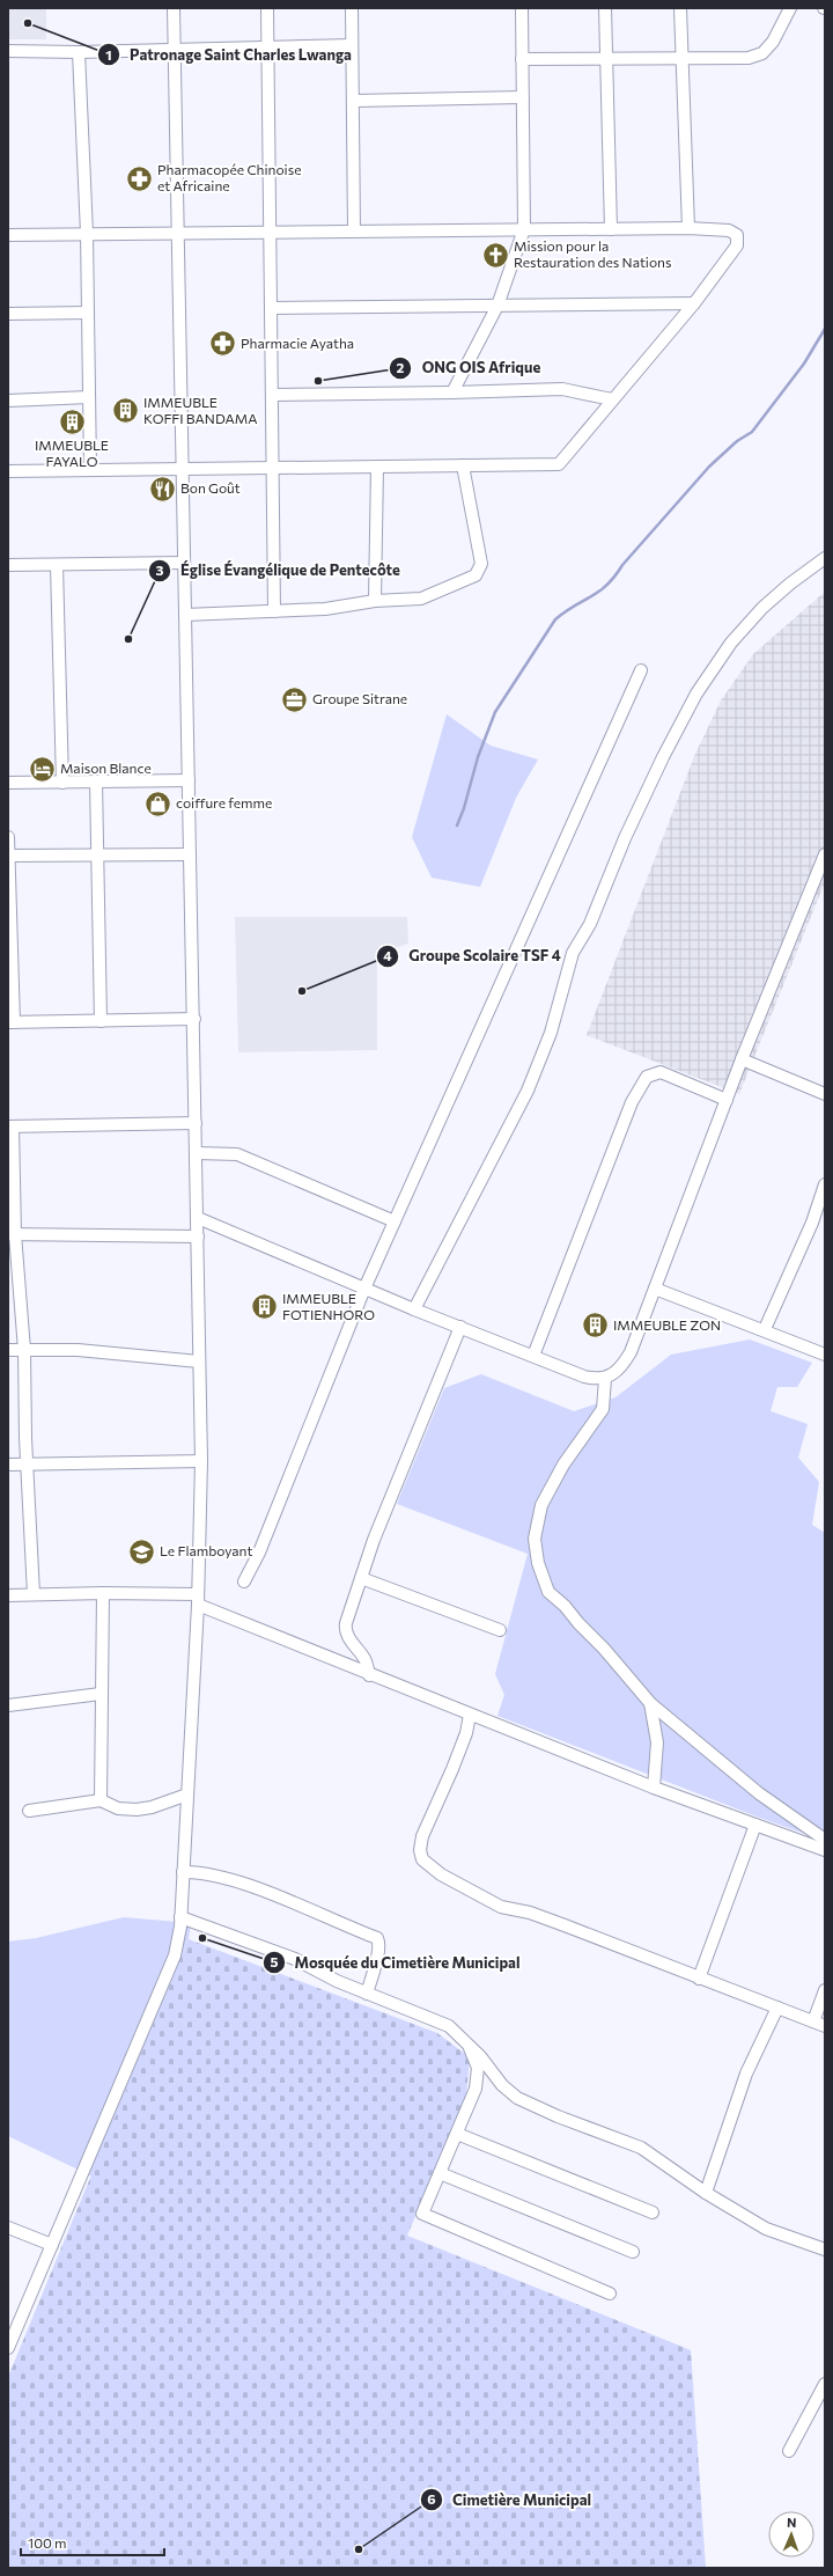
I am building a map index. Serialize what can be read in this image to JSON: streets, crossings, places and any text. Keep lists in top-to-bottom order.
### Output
{
  "places": {
    "other": [
      "Patronage Saint Charles Lwanga",
      "ONG OIS Afrique",
      "Église Évangélique de Pentecôte",
      "Groupe Scolaire TSF 4",
      "Mosquée du Cimetière Municipal",
      "Cimetière Municipal"
    ],
    "pharmacy": ["Pharmacopée Chinoise et Africaine", "Pharmacie Ayatha"],
    "church": ["Mission pour la Restauration des Nations"],
    "building": [
      "IMMEUBLE KOFFI BANDAMA",
      "IMMEUBLE FAYALO",
      "IMMEUBLE FOTIENHORO",
      "IMMEUBLE ZON"
    ],
    "restaurant": ["Bon Goût"],
    "office": ["Groupe Sitrane"],
    "hotel": ["Maison Blance"],
    "shop": ["coiffure femme"],
    "school or university": ["Le Flamboyant"]
  },
  "scale_bar": "100 m",
  "north": "top"
}
